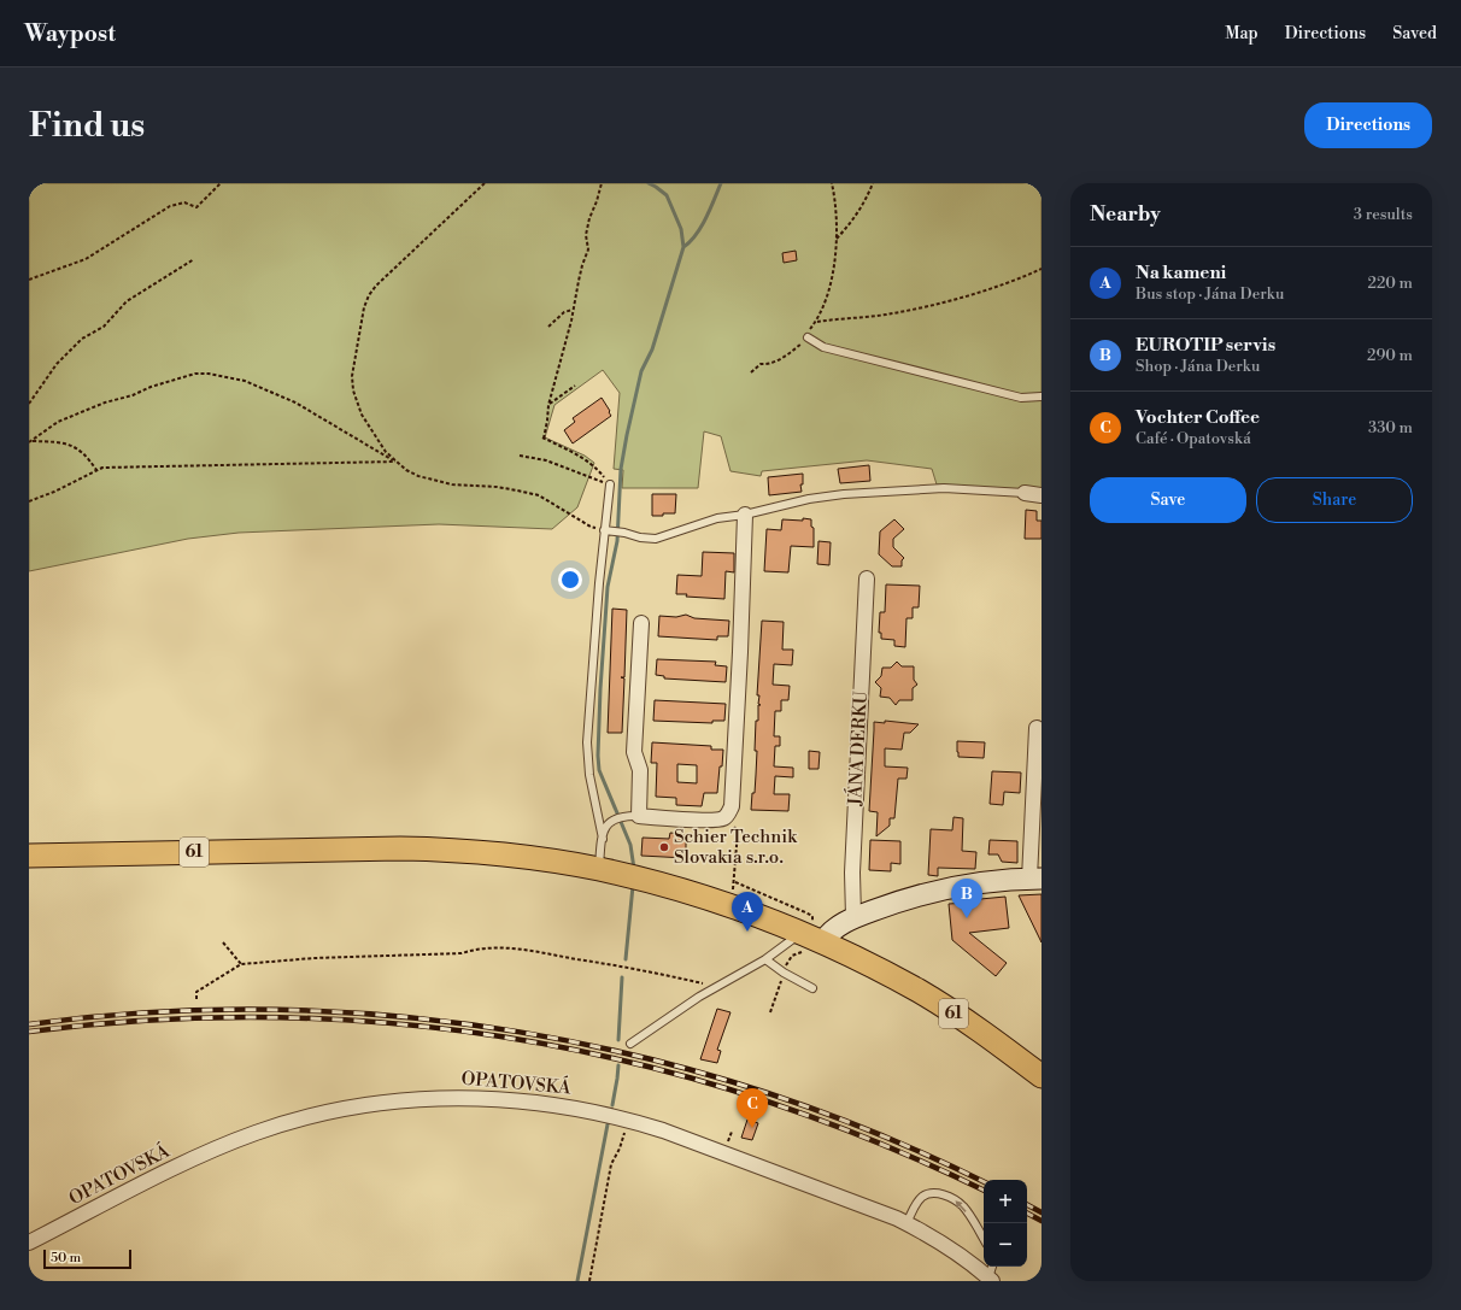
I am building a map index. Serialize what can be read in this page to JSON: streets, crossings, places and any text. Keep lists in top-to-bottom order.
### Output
{
  "streets": {
    "main road": ["61"],
    "street": ["JÁNA DERKU", "OPATOVSKÁ"]
  },
  "places": ["Schier Technik Slovakia s.r.o."],
  "scale_bar": "50 m",
  "page": {
    "header": "Waypost",
    "nav": ["Map", "Directions", "Saved"],
    "buttons": [
      "Directions",
      ["Save", "Share"]
    ],
    "title": "Find us",
    "heading": ["Nearby", "3 results"],
    "list": [
      {
        "mark": "A",
        "name": "Na kameni",
        "note": "Bus stop · Jána Derku",
        "value": "220 m"
      },
      {
        "mark": "B",
        "name": "EUROTIP servis",
        "note": "Shop · Jána Derku",
        "value": "290 m"
      },
      {
        "mark": "C",
        "name": "Vochter Coffee",
        "note": "Café · Opatovská",
        "value": "330 m"
      }
    ],
    "pins": ["B", "A", "C"],
    "map_buttons": ["+", "−"],
    "scale": "50 m"
  }
}
